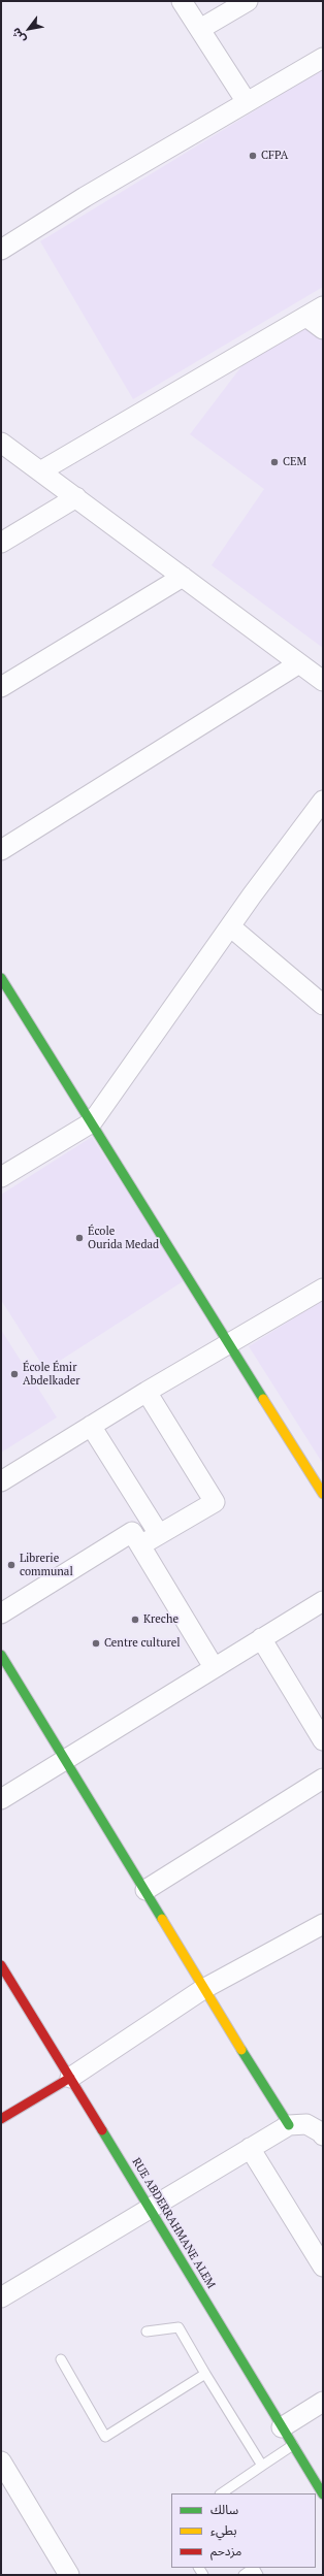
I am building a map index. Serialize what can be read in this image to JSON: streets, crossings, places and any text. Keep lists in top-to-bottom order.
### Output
{
  "streets": {
    "street": ["RUE ABDERRAHMANE ALEM"]
  },
  "places": [
    "CFPA",
    "CEM",
    "École Ourida Medad",
    "École Émir Abdelkader",
    "Librerie communal",
    "Kreche",
    "Centre culturel"
  ],
  "legend": ["سالك", "بطيء", "مزدحم"],
  "north": "bottom left"
}
